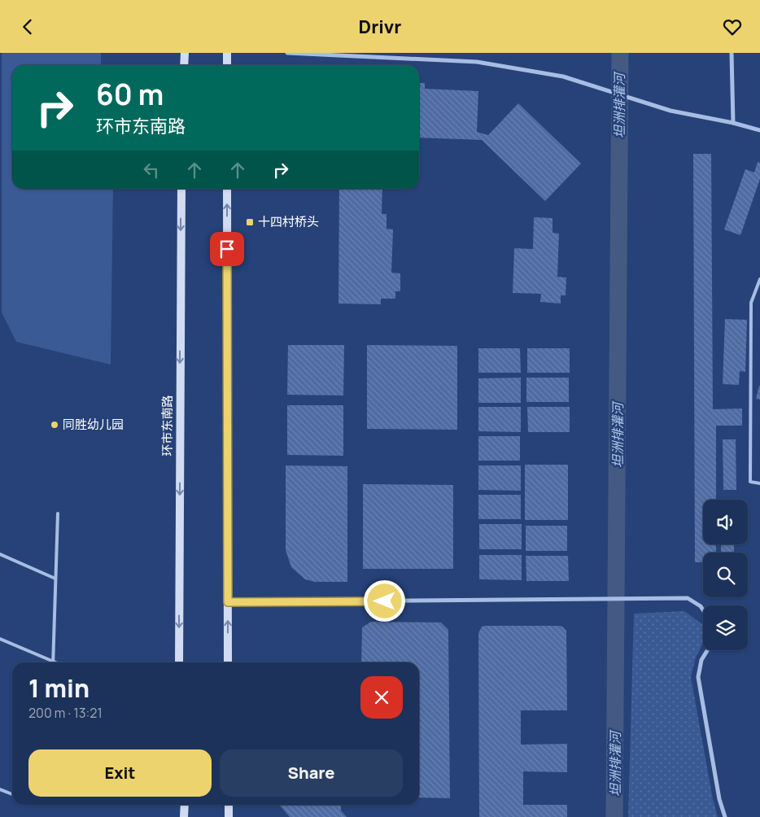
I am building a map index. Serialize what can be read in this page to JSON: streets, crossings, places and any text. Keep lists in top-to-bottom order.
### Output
{
  "streets": {
    "main road": ["环市东南路"]
  },
  "water": ["坦洲排灌河"],
  "places": {
    "transit": ["十四村桥头"],
    "other": ["同胜幼儿园"]
  },
  "page": {
    "header": "Drivr",
    "turn": ["60 m", "环市东南路"],
    "heading": ["1 min", "200 m · 13:21"],
    "buttons": ["Exit", "Share"]
  }
}
